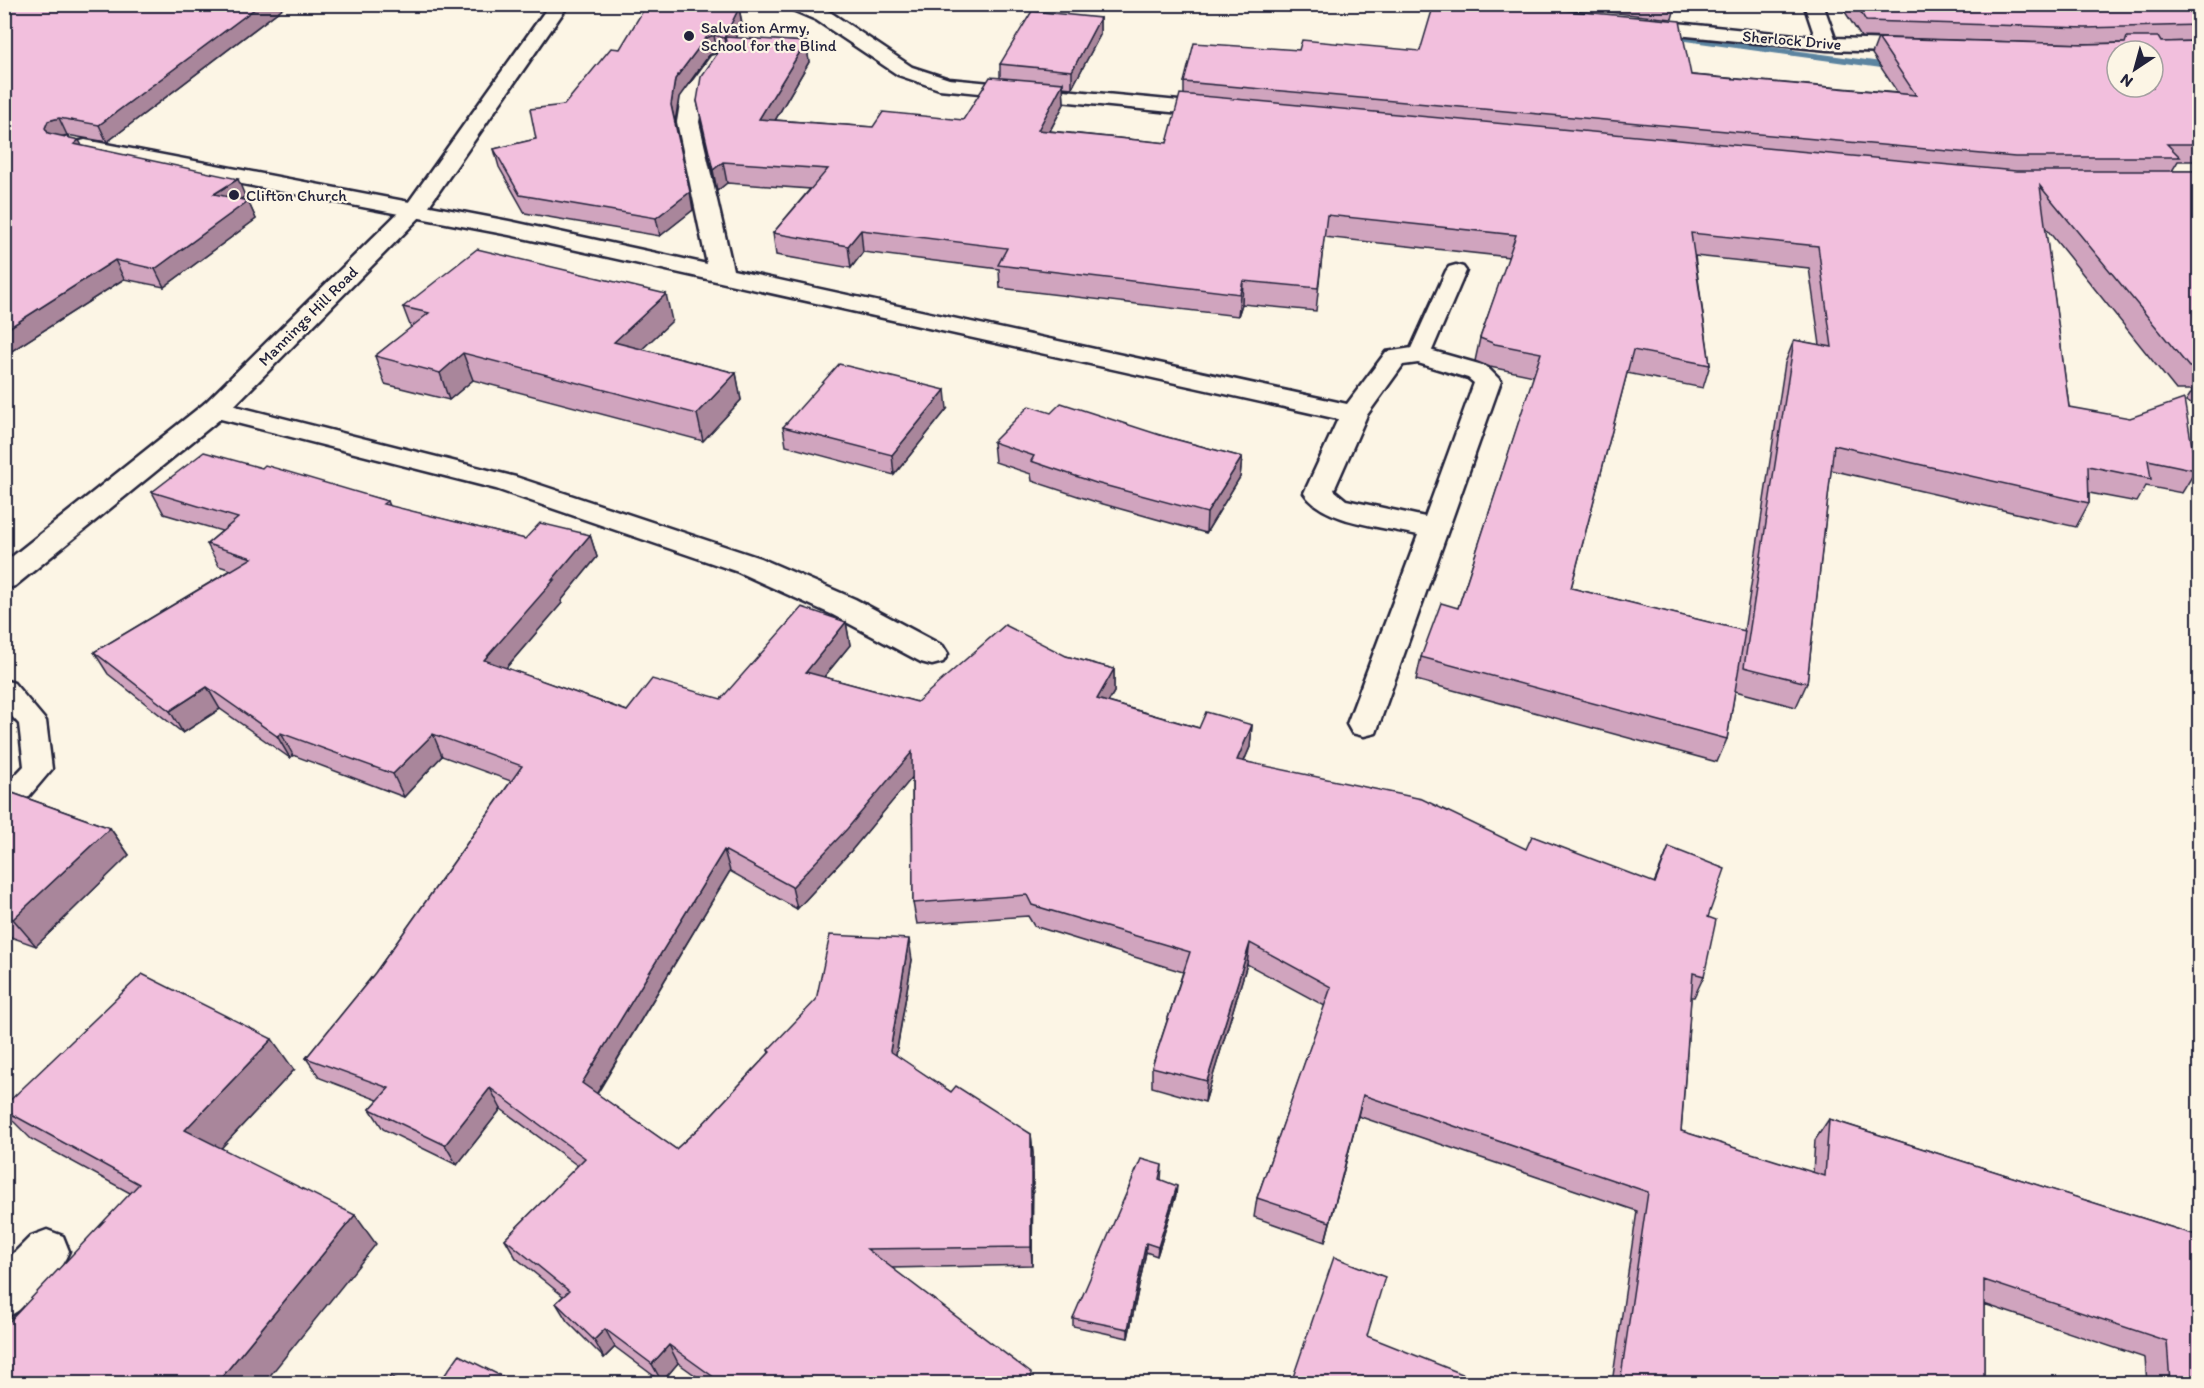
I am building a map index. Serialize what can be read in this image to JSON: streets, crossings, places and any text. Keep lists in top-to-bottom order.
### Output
{
  "streets": {
    "street": ["Sherlock Drive", "Mannings Hill Road"]
  },
  "places": ["Salvation Army, School for the Blind", "Clifton Church"],
  "north": "bottom left"
}
